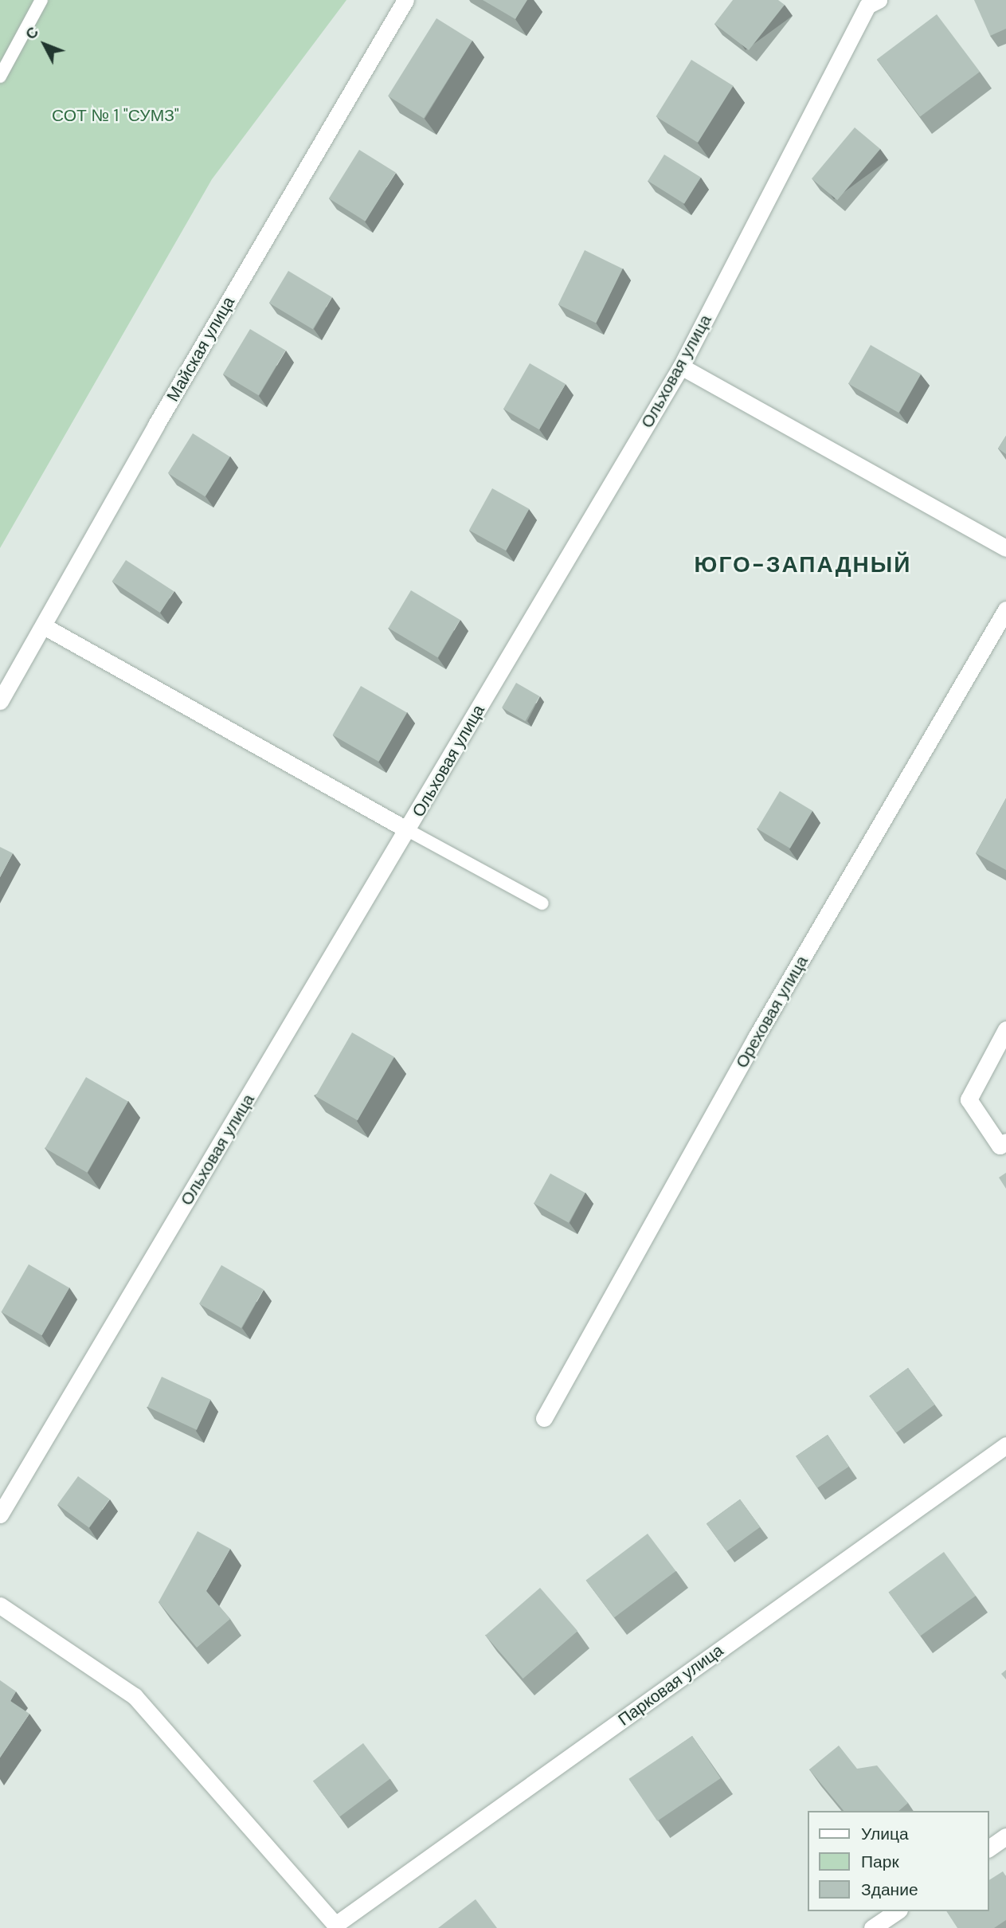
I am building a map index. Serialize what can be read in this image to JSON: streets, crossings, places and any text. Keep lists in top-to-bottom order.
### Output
{
  "streets": {
    "street": [
      "Майская улица",
      "Ольховая улица",
      "Ореховая улица",
      "Парковая улица"
    ]
  },
  "districts": ["ЮГО-ЗАПАДНЫЙ"],
  "parks": ["СОТ № 1 \"СУМЗ\""],
  "legend": ["Улица", "Парк", "Здание"],
  "north": "top left"
}
